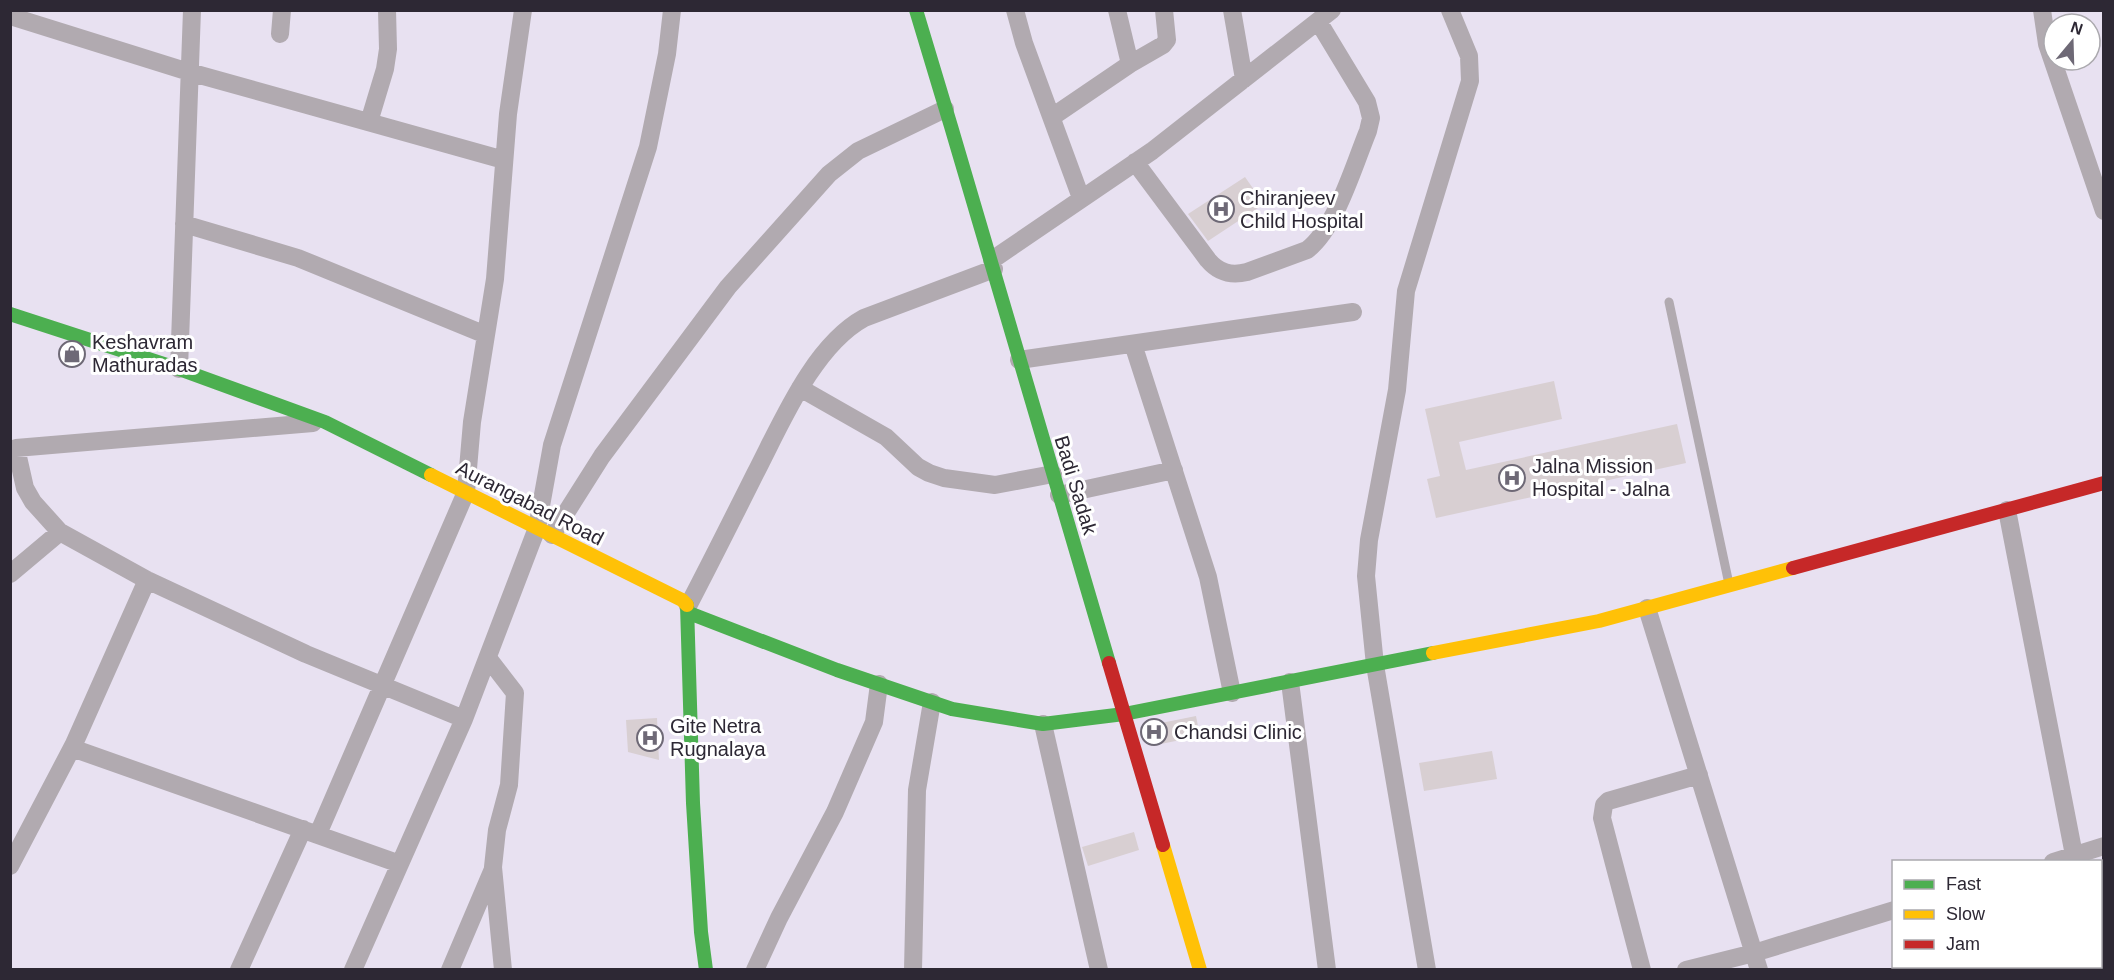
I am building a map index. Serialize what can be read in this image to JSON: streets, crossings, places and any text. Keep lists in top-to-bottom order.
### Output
{
  "streets": {
    "main road": ["Badi Sadak", "Aurangabad Road"]
  },
  "crossings": [
    ["Badi Sadak", "Aurangabad Road"]
  ],
  "places": {
    "hospital": [
      "Chiranjeev Child Hospital",
      "Jalna Mission Hospital - Jalna",
      "Chandsi Clinic",
      "Gite Netra Rugnalaya"
    ],
    "shop": ["Keshavram Mathuradas"]
  },
  "legend": ["Fast", "Slow", "Jam"],
  "north": "top"
}
